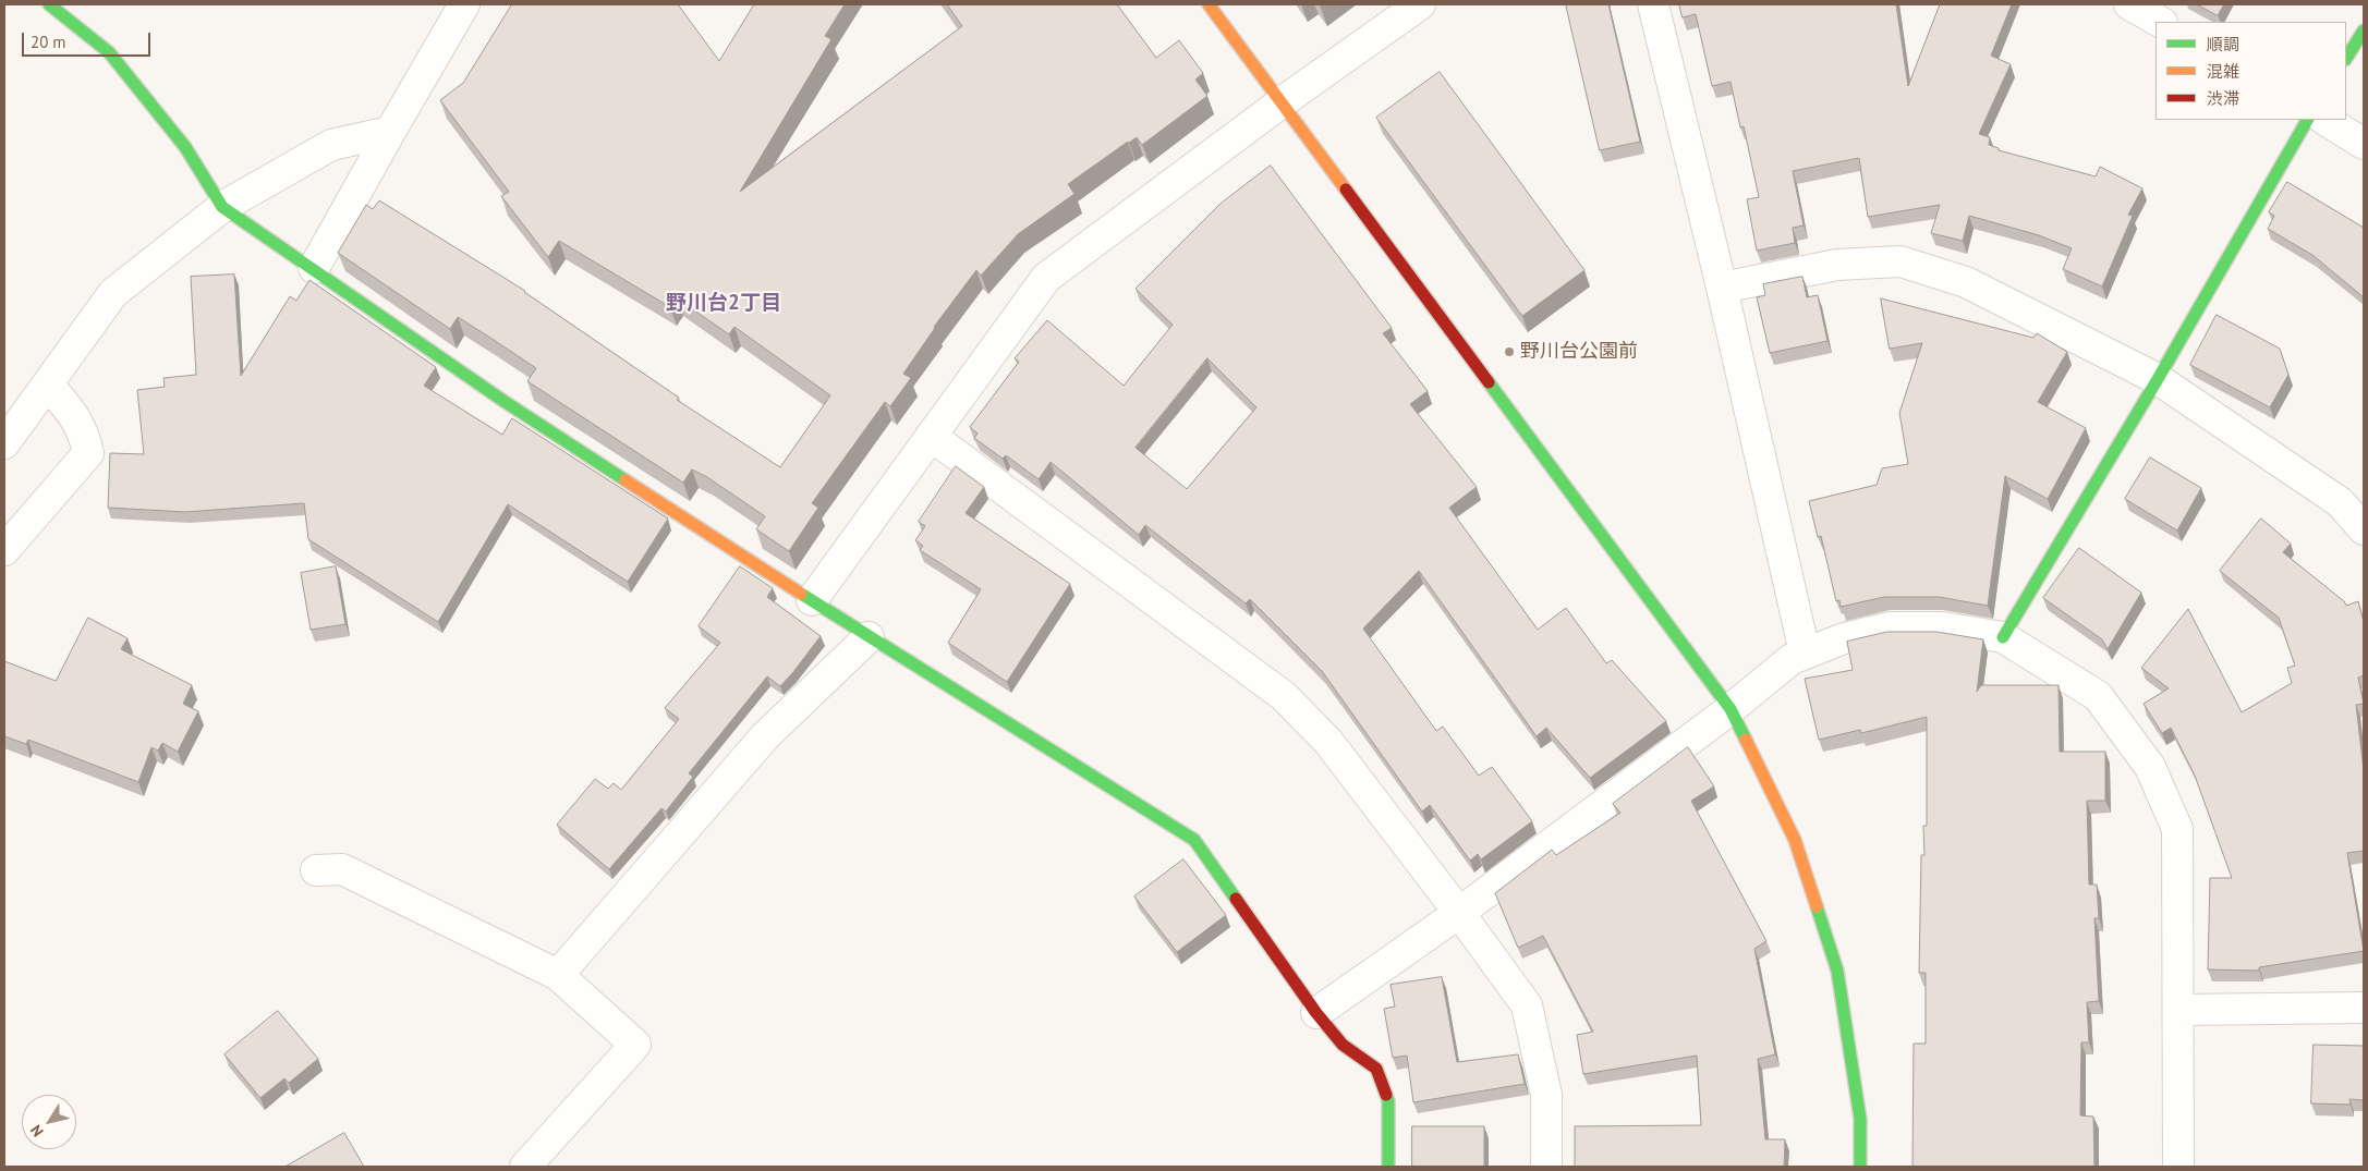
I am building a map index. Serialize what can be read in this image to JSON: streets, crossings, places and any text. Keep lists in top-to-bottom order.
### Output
{
  "districts": ["野川台2丁目"],
  "places": ["野川台公園前"],
  "legend": ["順調", "混雑", "渋滞"],
  "scale_bar": "20 m",
  "north": "bottom left"
}
